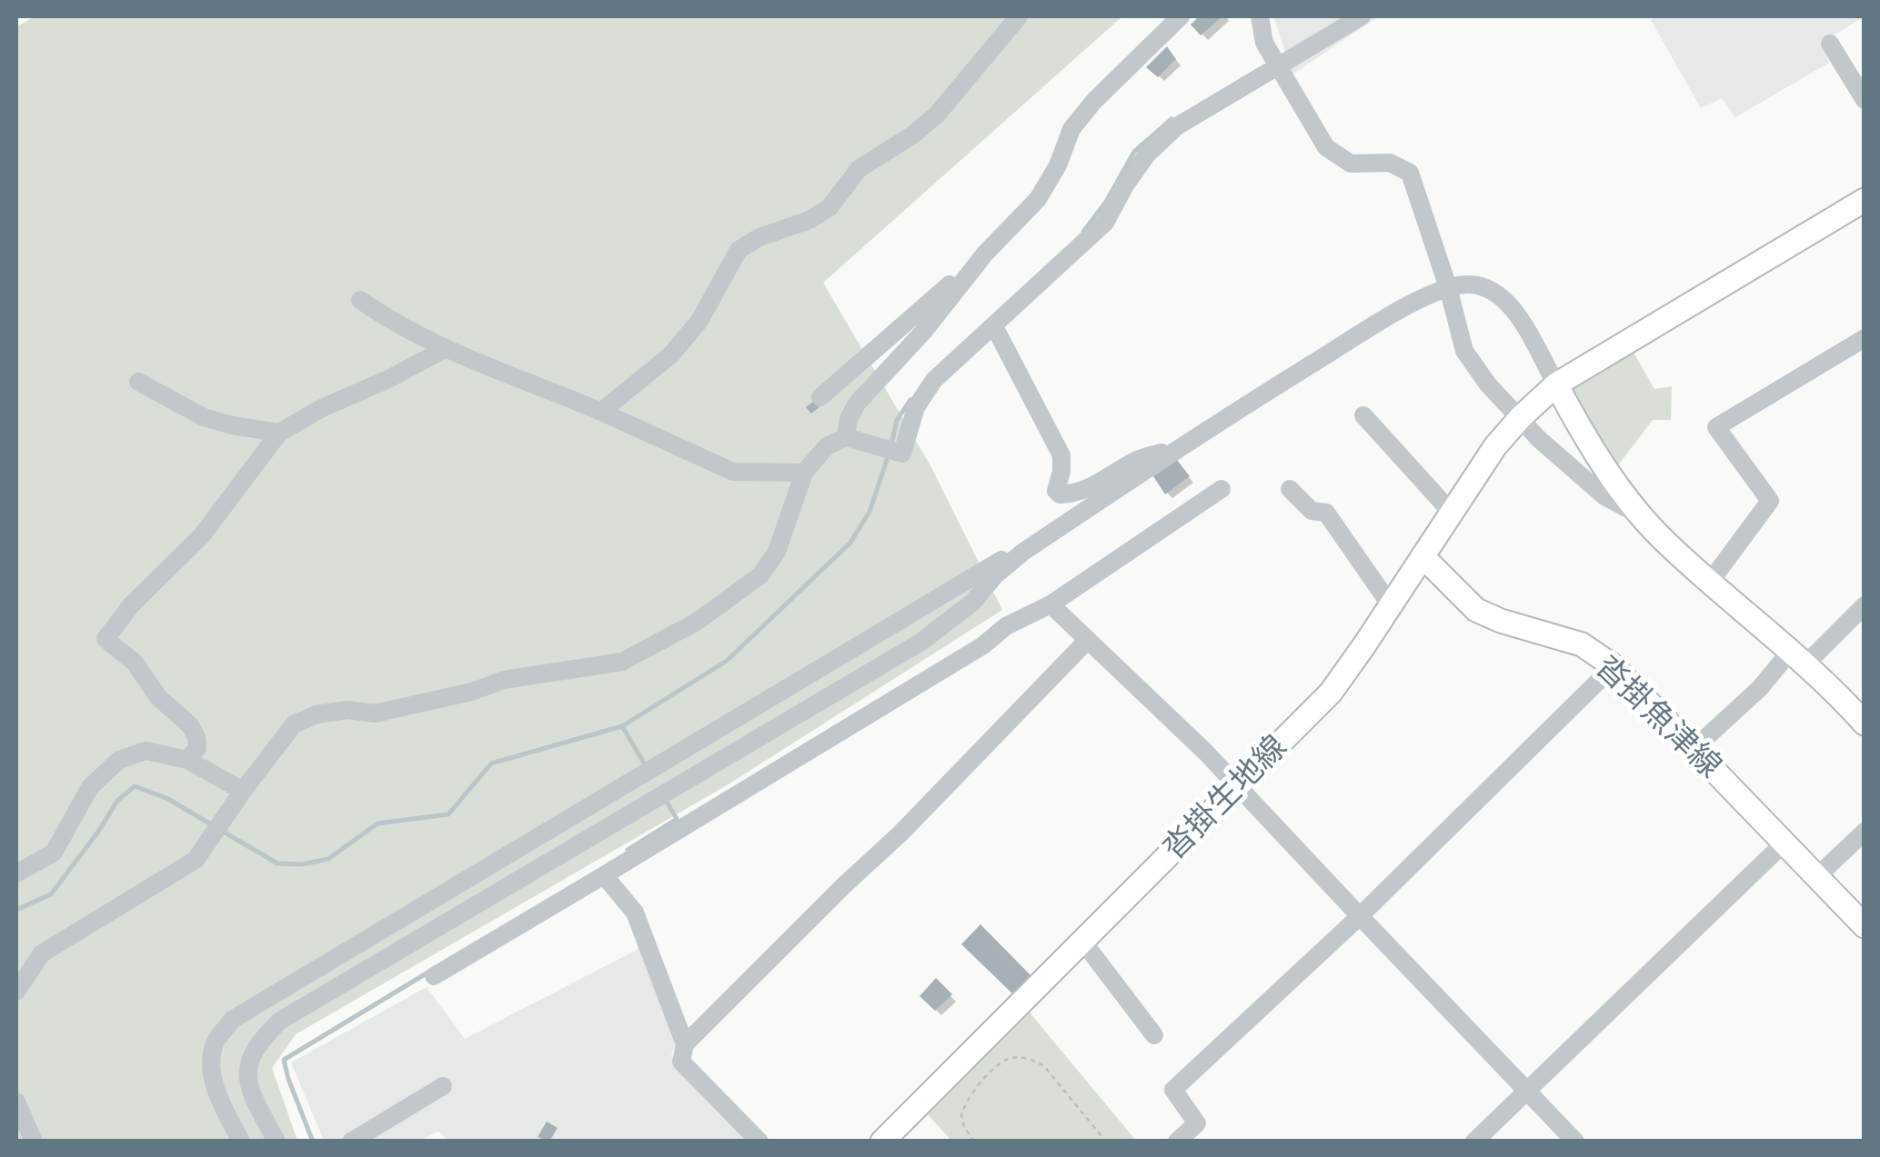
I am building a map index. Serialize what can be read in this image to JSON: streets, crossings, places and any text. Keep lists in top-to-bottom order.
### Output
{
  "streets": {
    "main road": ["沓掛魚津線", "沓掛生地線"]
  },
  "crossings": [
    ["沓掛魚津線", "沓掛生地線"]
  ]
}
